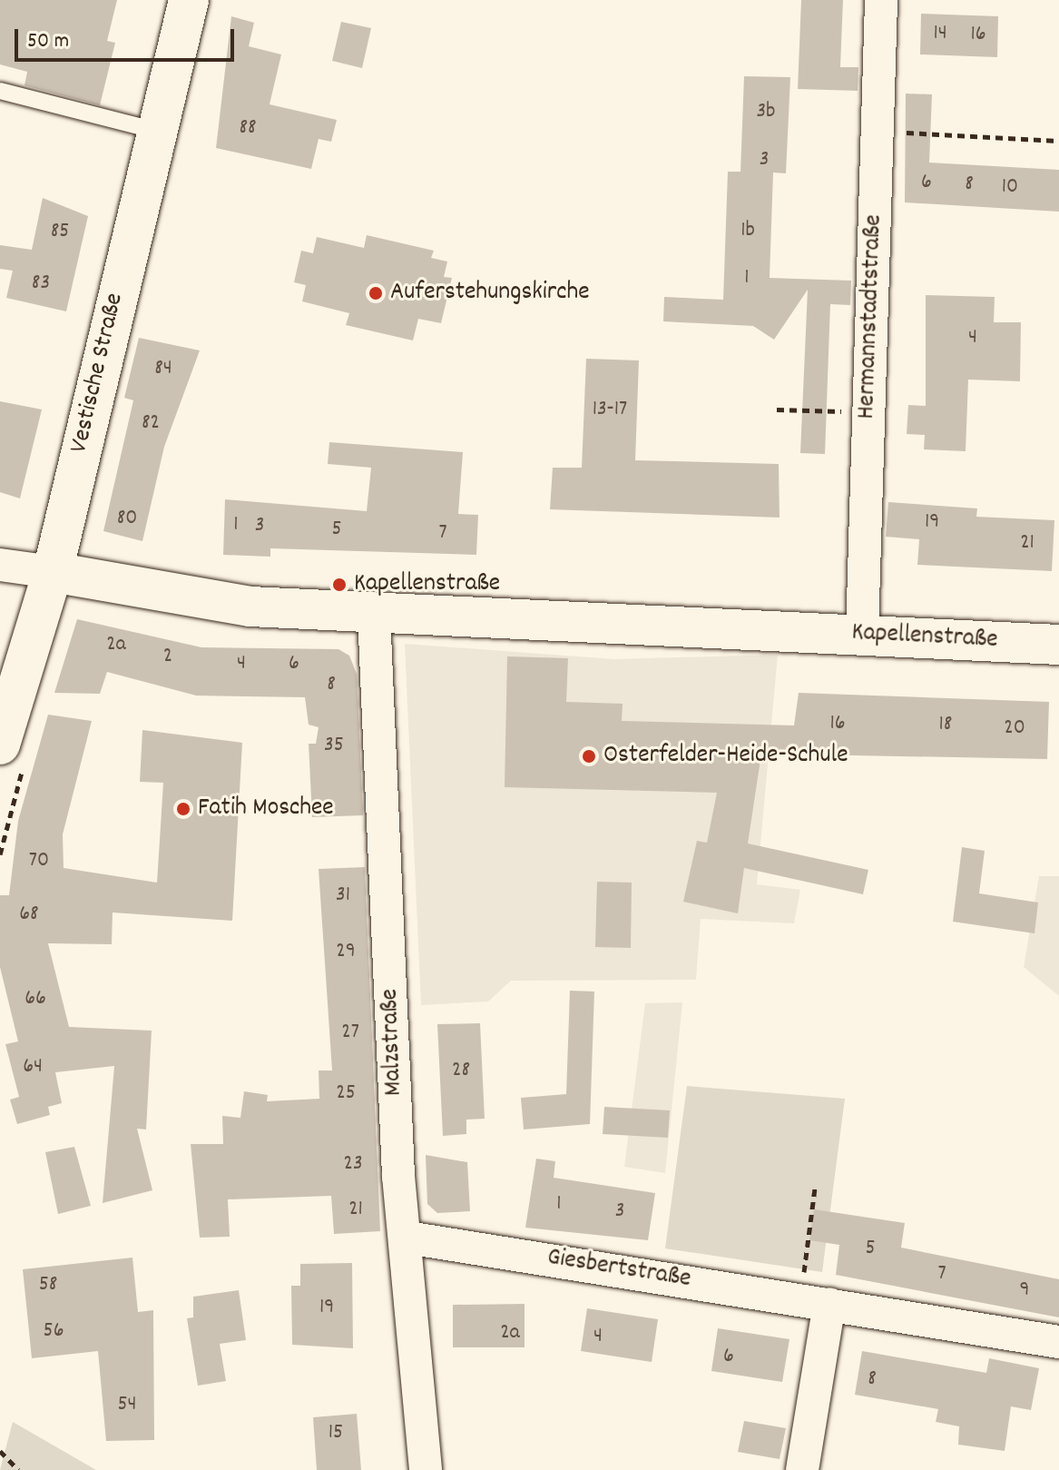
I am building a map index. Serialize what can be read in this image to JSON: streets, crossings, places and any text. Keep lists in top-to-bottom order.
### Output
{
  "streets": {
    "street": [
      "Hermannstadtstraße",
      "Vestische Straße",
      "Kapellenstraße",
      "Malzstraße",
      "Giesbertstraße"
    ]
  },
  "crossings": [
    ["Hermannstadtstraße", "Kapellenstraße"],
    ["Vestische Straße", "Kapellenstraße"],
    ["Kapellenstraße", "Malzstraße"],
    ["Malzstraße", "Giesbertstraße"]
  ],
  "places": [
    "Auferstehungskirche",
    "Kapellenstraße",
    "Osterfelder-Heide-Schule",
    "Fatih Moschee"
  ],
  "house_numbers": [
    "14",
    "16",
    "3b",
    "88",
    "3",
    "6",
    "8",
    "10",
    "1b",
    "85",
    "1",
    "83",
    "4",
    "84",
    "13-17",
    "82",
    "80",
    "19",
    "1",
    "3",
    "5",
    "7",
    "21",
    "2a",
    "2",
    "4",
    "6",
    "8",
    "16",
    "18",
    "20",
    "35",
    "70",
    "31",
    "68",
    "29",
    "66",
    "27",
    "64",
    "28",
    "25",
    "23",
    "1",
    "21",
    "3",
    "5",
    "7",
    "58",
    "9",
    "19",
    "56",
    "2a",
    "4",
    "6",
    "8",
    "54",
    "15"
  ],
  "scale_bar": "50 m"
}
